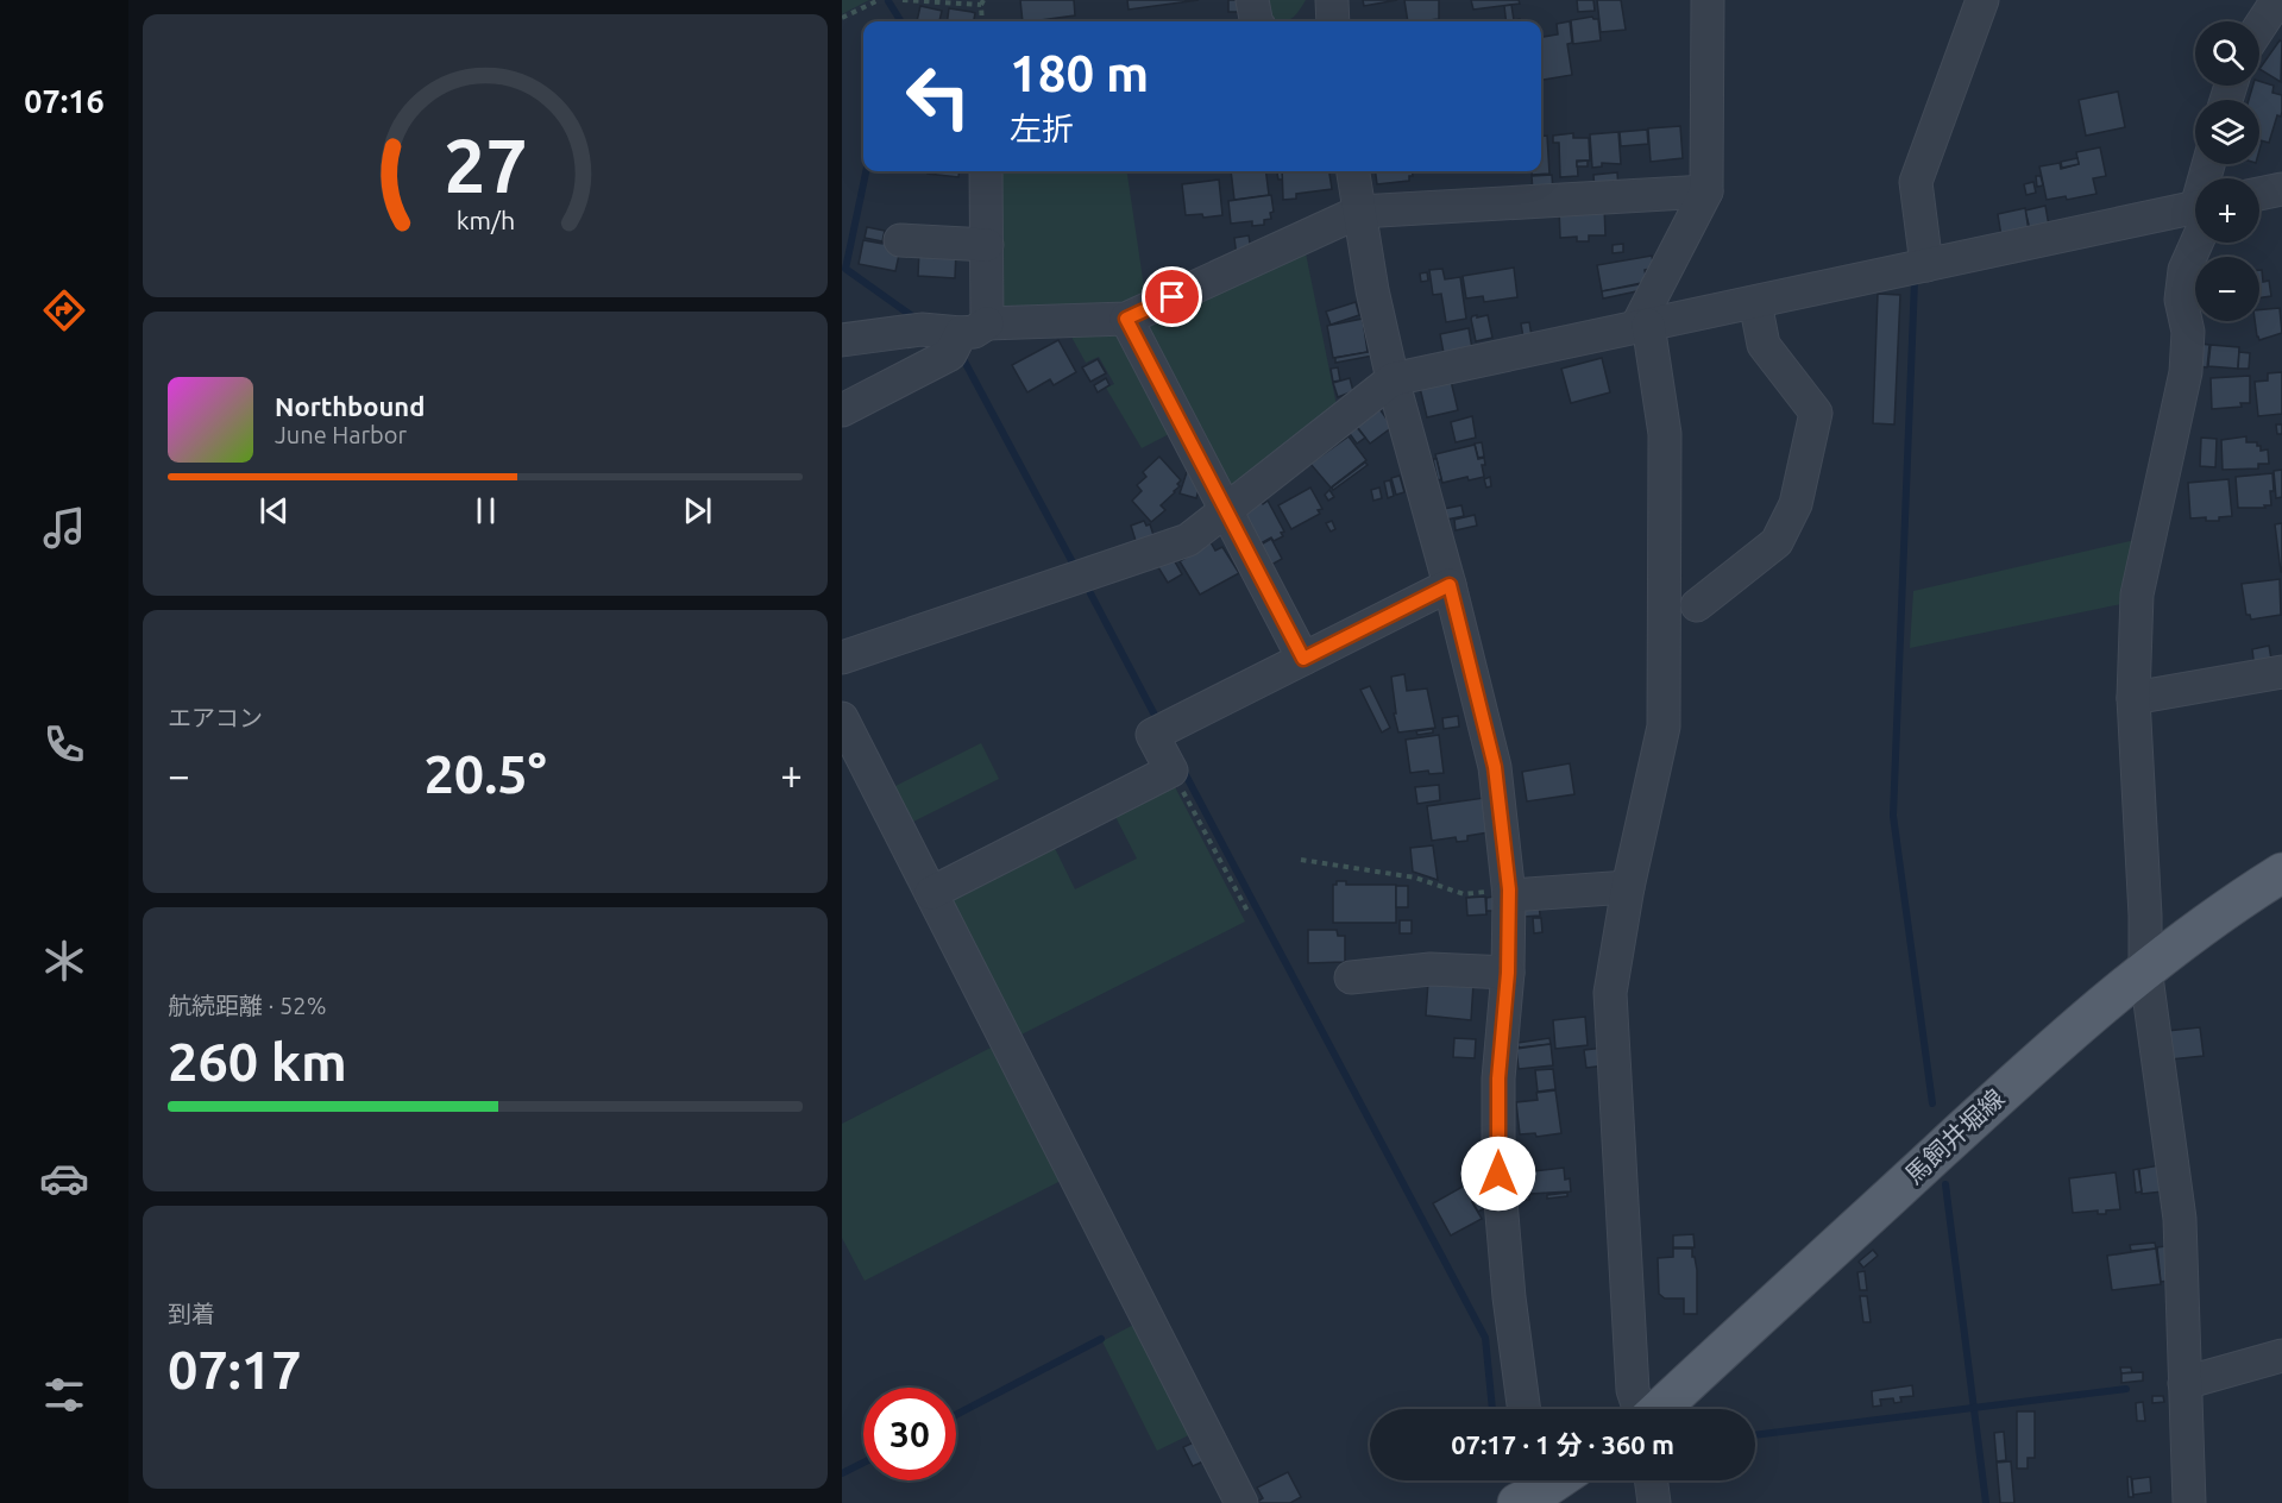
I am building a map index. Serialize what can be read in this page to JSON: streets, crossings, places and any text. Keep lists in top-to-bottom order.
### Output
{
  "streets": {
    "main road": ["馬飼井堀線"]
  },
  "page": {
    "tabs": "07:16",
    "map_buttons": ["+", "−"],
    "turn": ["180 m", "左折"],
    "song": ["Northbound", "June Harbor"],
    "tile": [
      "エアコン",
      ["航続距離 · 52%", "260 km"],
      ["到着", "07:17"]
    ],
    "heat": ["−", "20.5°", "+"],
    "limit": "30",
    "trip": "07:17 · 1 分 · 360 m",
    "gauge": ["27", "km/h"]
  }
}
